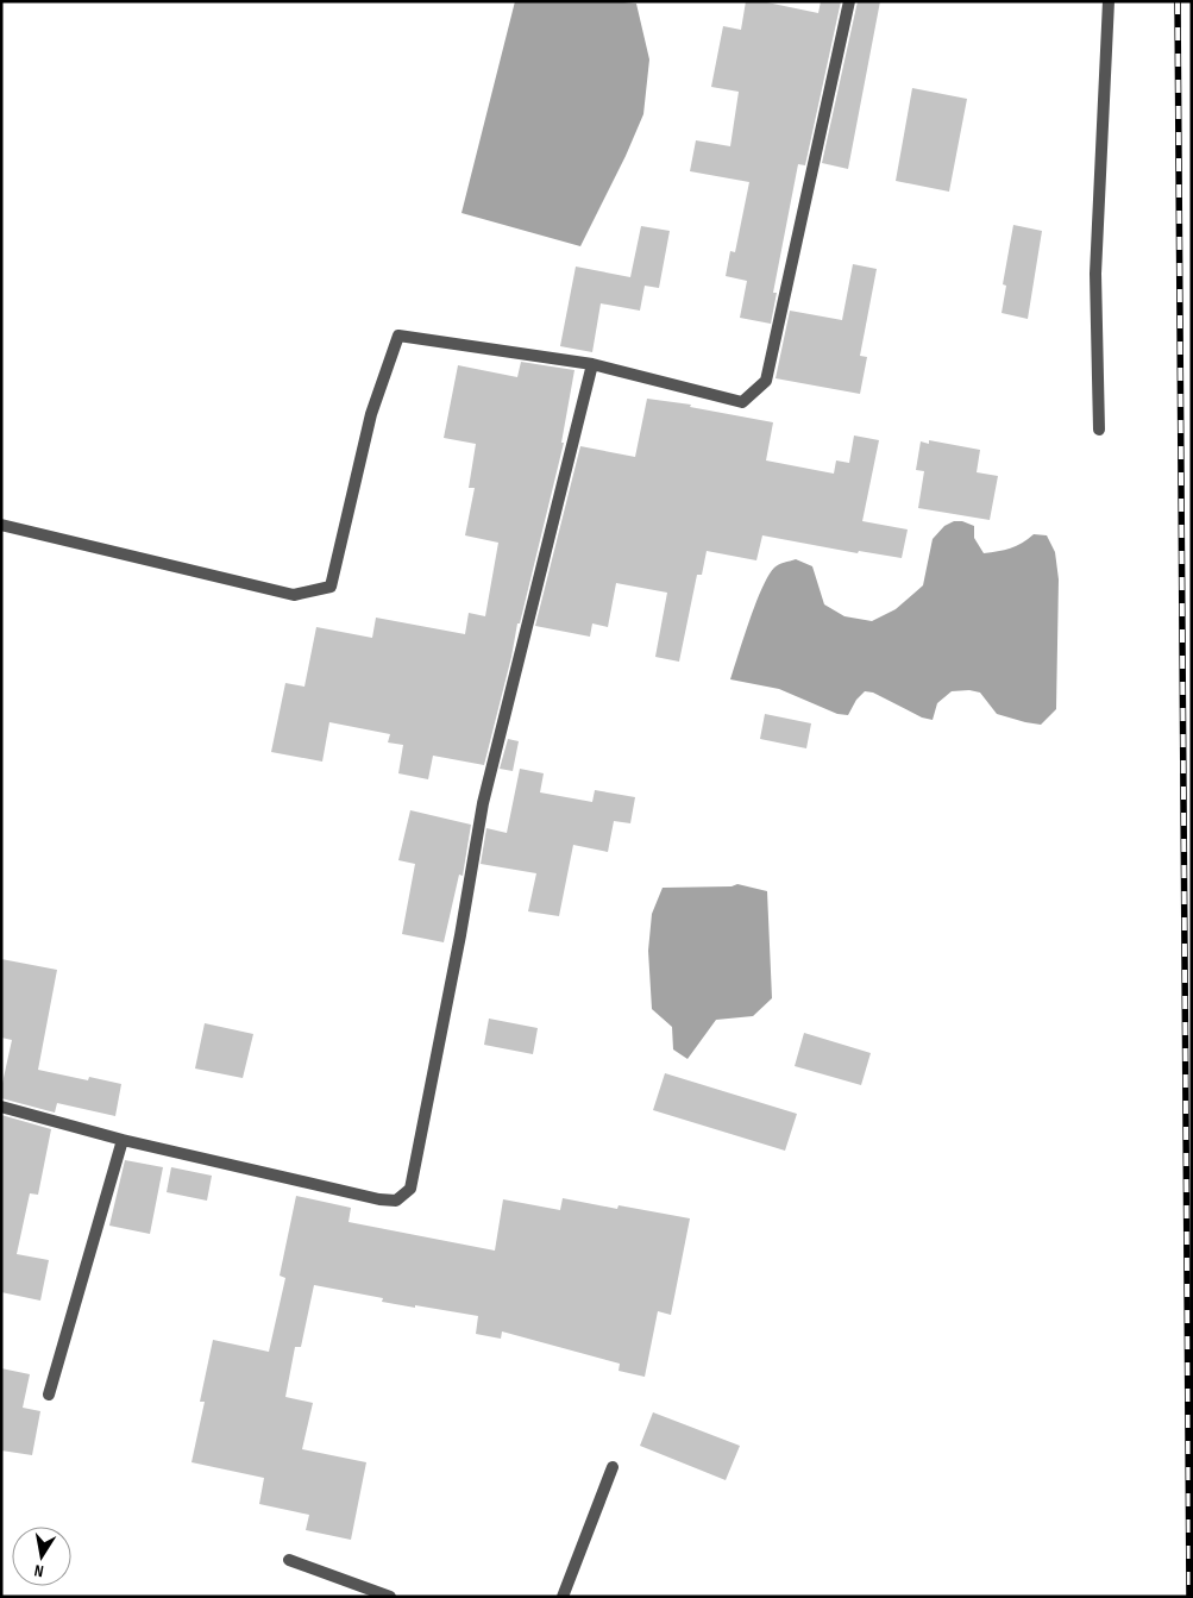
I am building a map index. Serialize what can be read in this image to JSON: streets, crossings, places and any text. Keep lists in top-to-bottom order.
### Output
{
  "north": "bottom"
}
